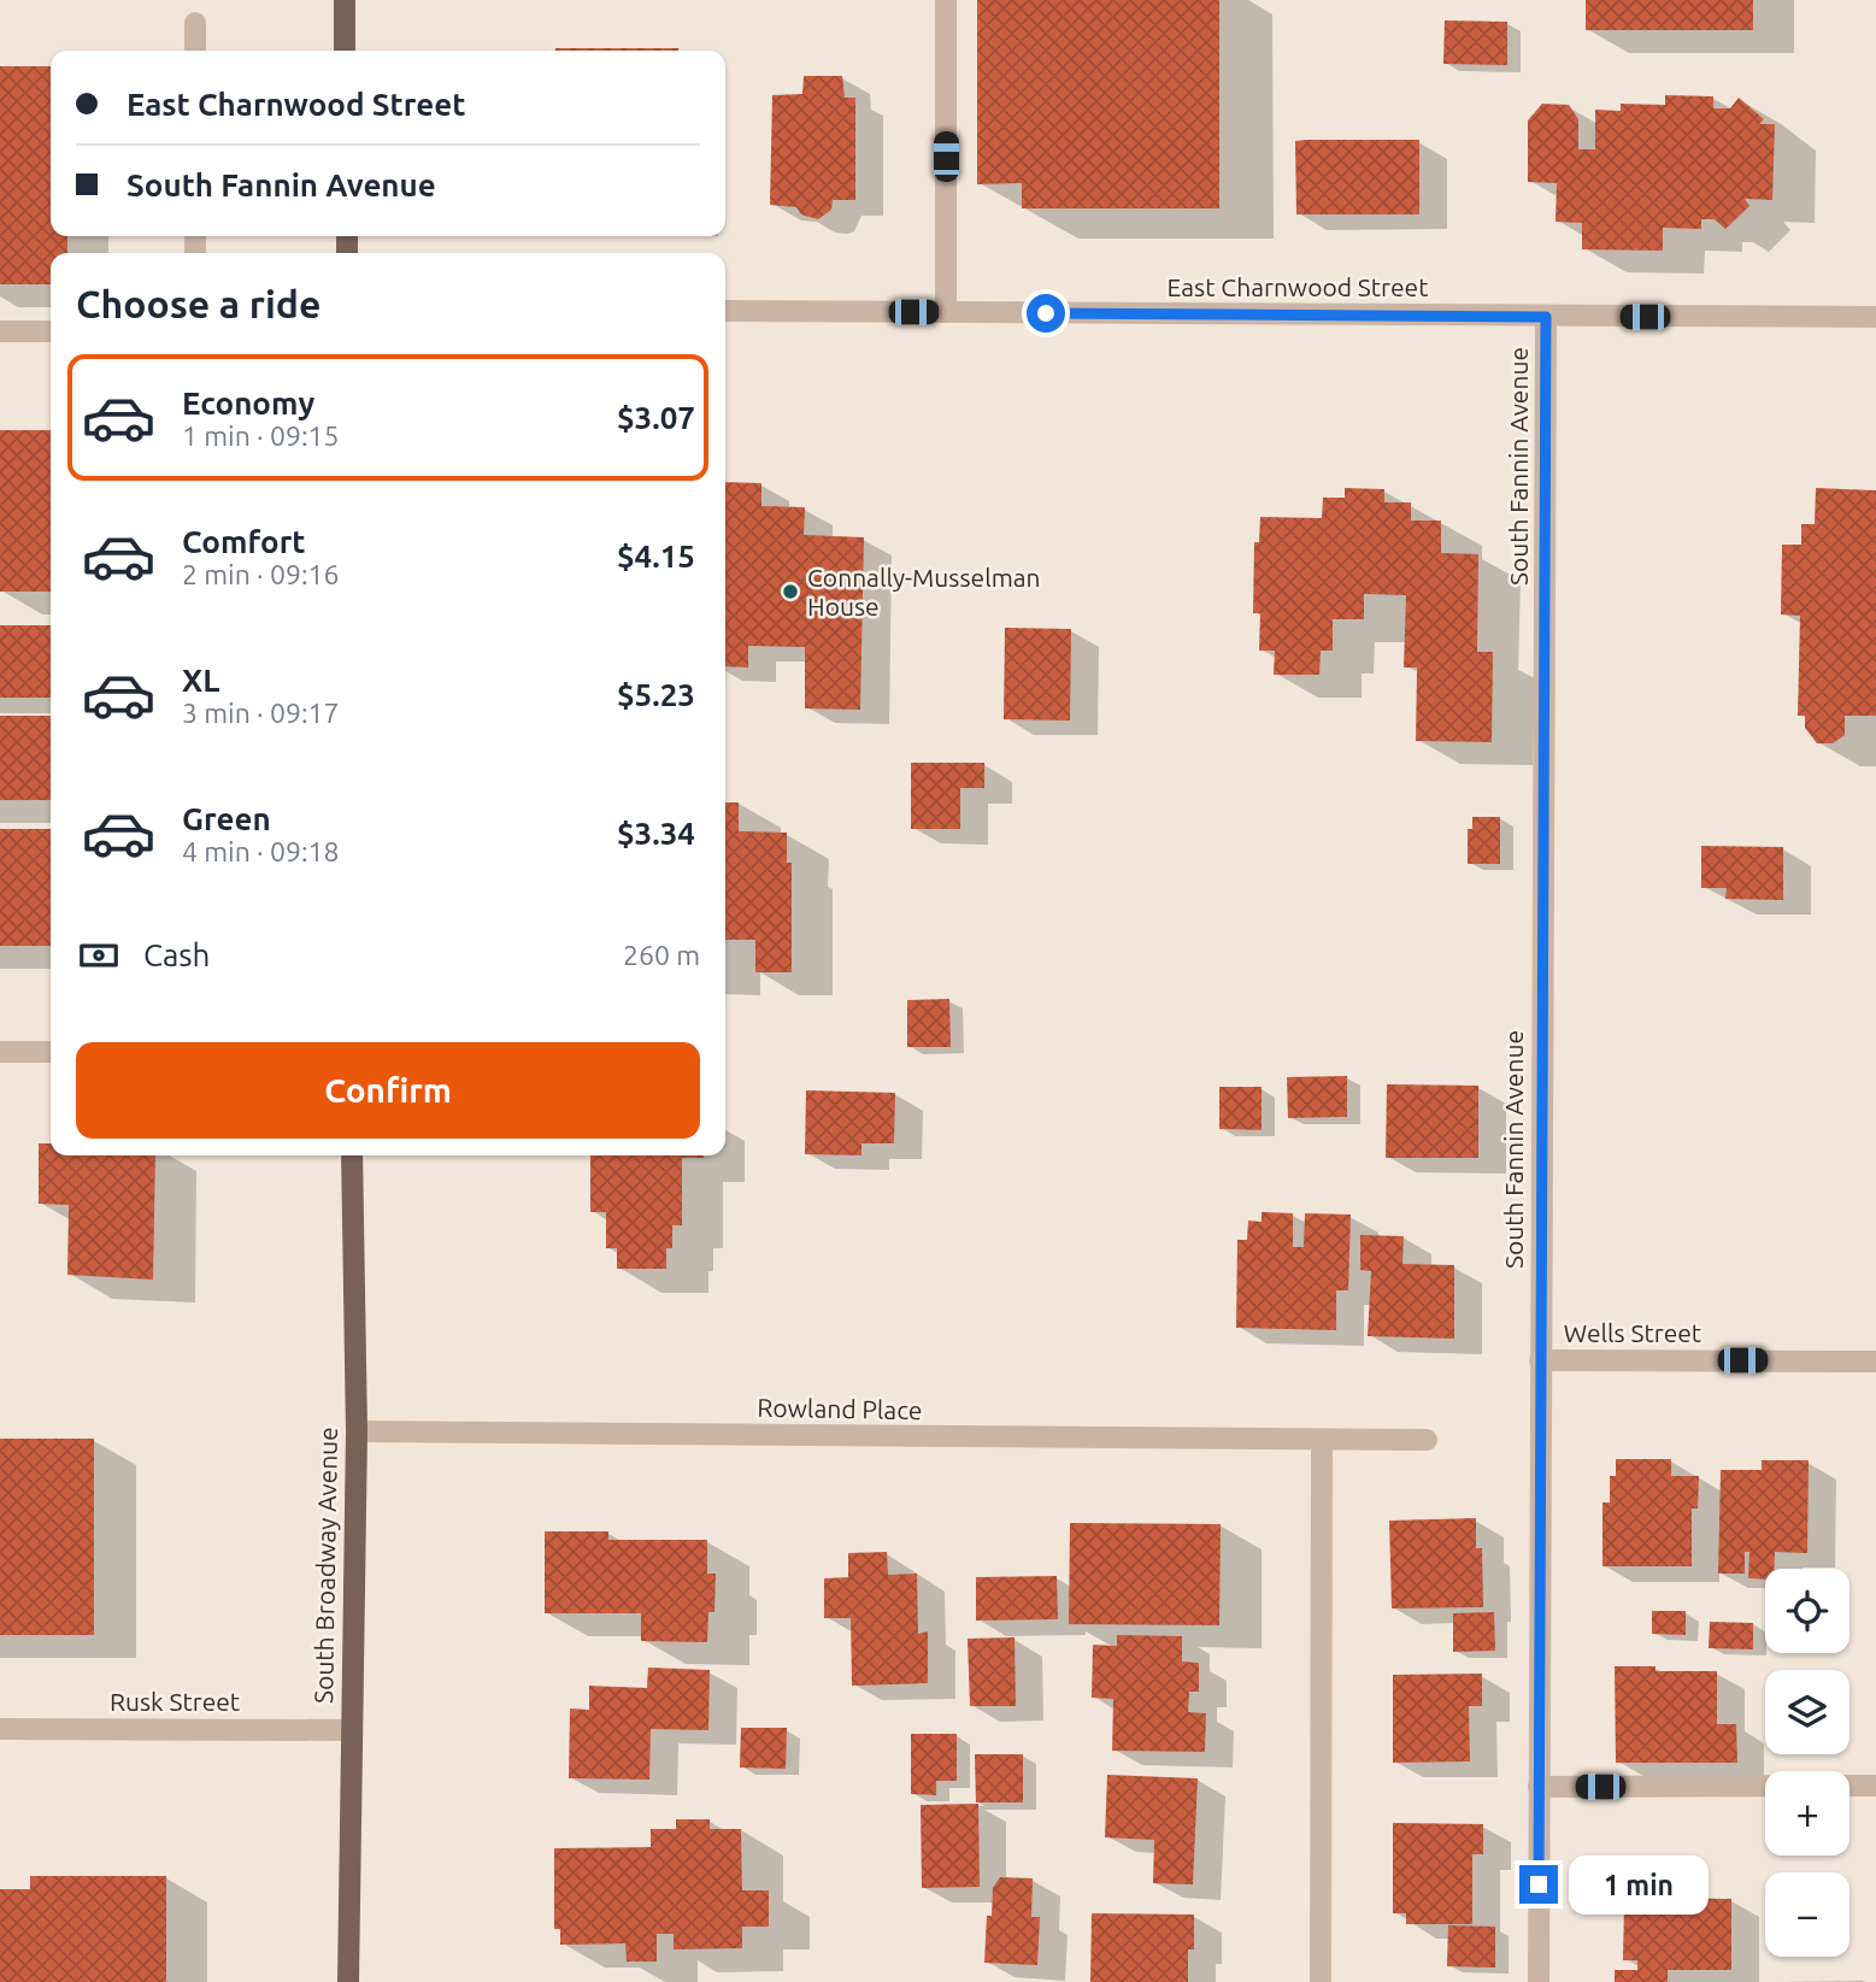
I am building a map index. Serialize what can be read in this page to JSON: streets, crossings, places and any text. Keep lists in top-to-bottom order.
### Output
{
  "streets": {
    "main road": ["South Broadway Avenue"],
    "street": [
      "East Charnwood Street",
      "South Fannin Avenue",
      "Wells Street",
      "Rowland Place",
      "Rusk Street"
    ]
  },
  "crossings": [
    ["East Charnwood Street", "South Fannin Avenue"],
    ["South Fannin Avenue", "Wells Street"],
    ["Rowland Place", "South Broadway Avenue"],
    ["South Broadway Avenue", "Rusk Street"]
  ],
  "places": ["Connally-Musselman House"],
  "page": {
    "banner": ["East Charnwood Street", "South Fannin Avenue"],
    "heading": "Choose a ride",
    "list": [
      {
        "name": "Economy",
        "note": "1 min · 09:15",
        "value": "$3.07"
      },
      {
        "name": "Comfort",
        "note": "2 min · 09:16",
        "value": "$4.15"
      },
      {
        "name": "XL",
        "note": "3 min · 09:17",
        "value": "$5.23"
      },
      {
        "name": "Green",
        "note": "4 min · 09:18",
        "value": "$3.34"
      }
    ],
    "pay": ["Cash", "260 m"],
    "buttons": "Confirm",
    "map_buttons": ["+", "−"],
    "bubble": "1 min"
  }
}
